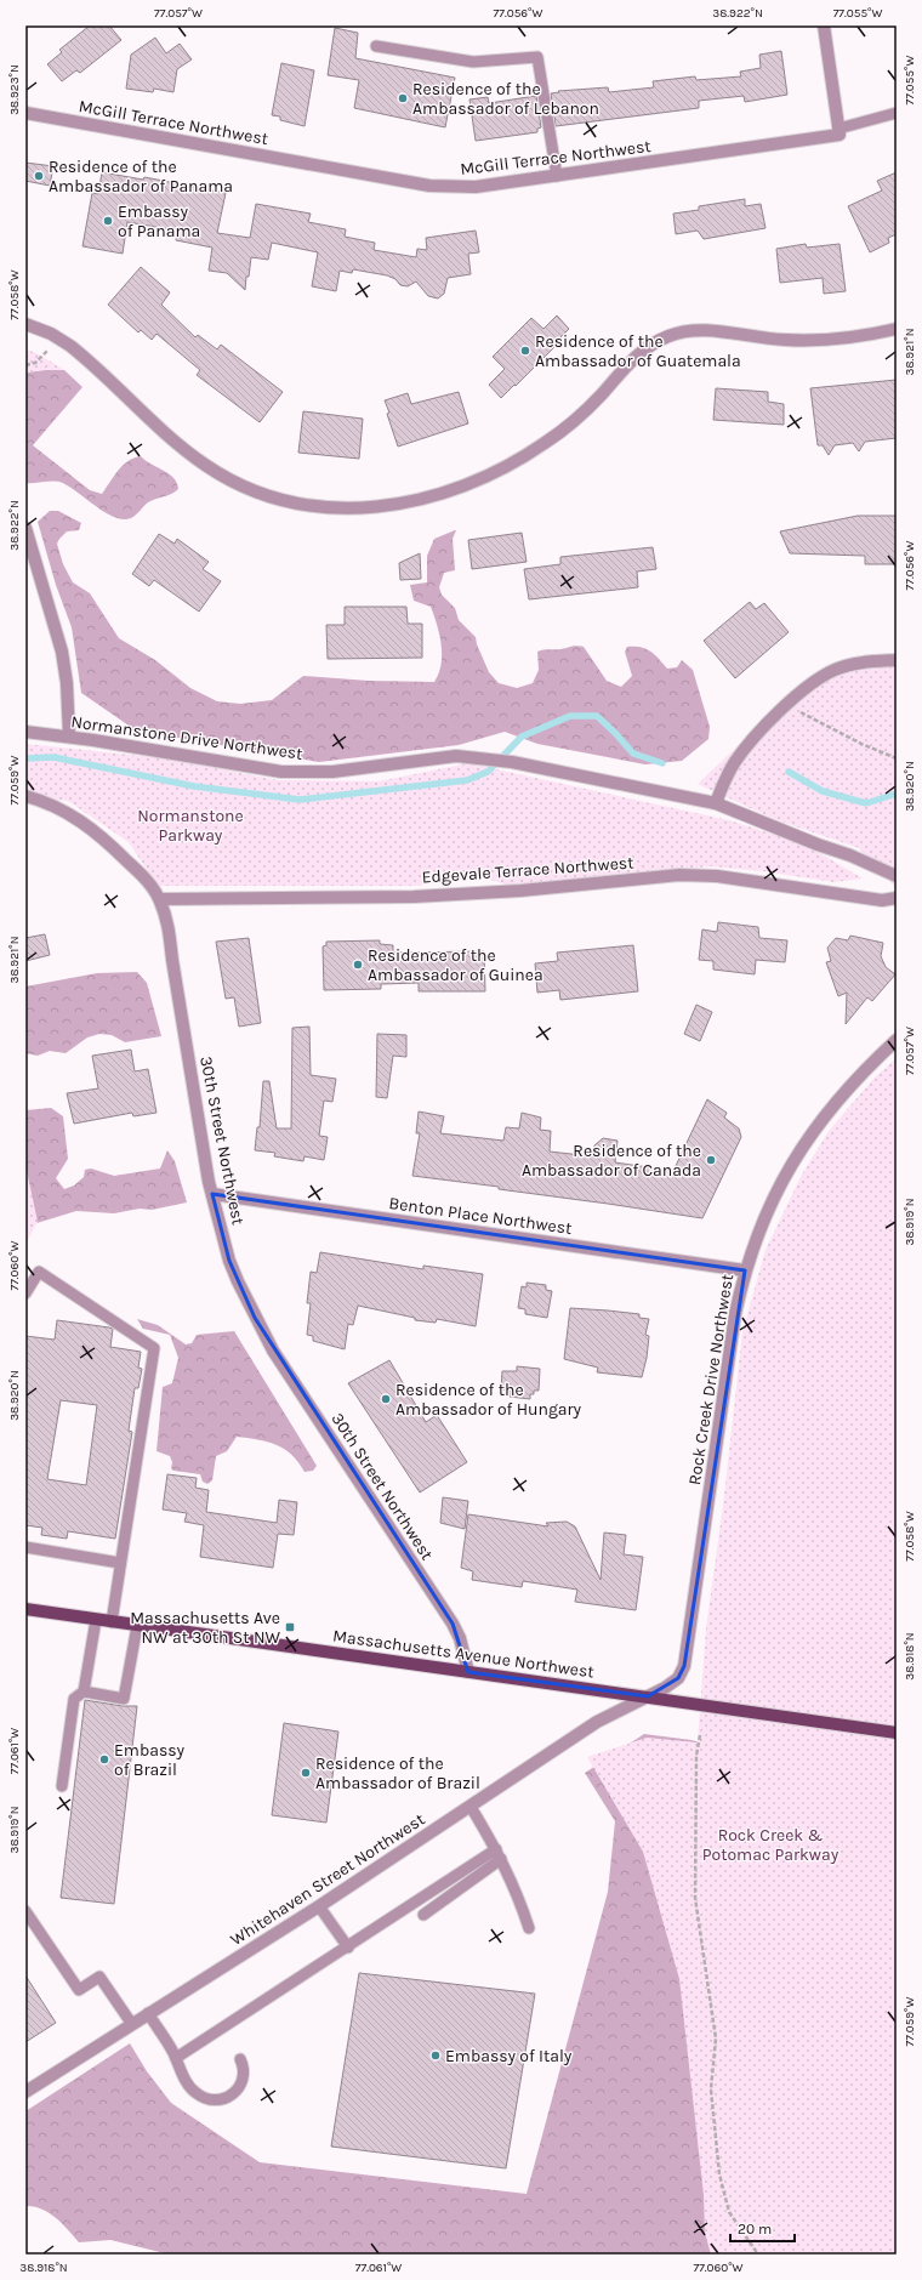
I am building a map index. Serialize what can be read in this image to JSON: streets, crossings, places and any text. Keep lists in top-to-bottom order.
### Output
{
  "streets": {
    "main road": ["Massachusetts Avenue Northwest"],
    "street": [
      "McGill Terrace Northwest",
      "Normanstone Drive Northwest",
      "Edgevale Terrace Northwest",
      "30th Street Northwest",
      "Benton Place Northwest",
      "Rock Creek Drive Northwest",
      "Whitehaven Street Northwest"
    ]
  },
  "crossings": [
    ["Edgevale Terrace Northwest", "30th Street Northwest"],
    ["30th Street Northwest", "Benton Place Northwest"],
    ["30th Street Northwest", "Massachusetts Avenue Northwest"],
    ["Benton Place Northwest", "Rock Creek Drive Northwest"],
    ["Rock Creek Drive Northwest", "Massachusetts Avenue Northwest"],
    ["Rock Creek Drive Northwest", "Whitehaven Street Northwest"],
    ["Massachusetts Avenue Northwest", "Whitehaven Street Northwest"]
  ],
  "parks": ["Normanstone Parkway", "Rock Creek & Potomac Parkway"],
  "places": {
    "other": [
      "Residence of the Ambassador of Lebanon",
      "Residence of the Ambassador of Panama",
      "Embassy of Panama",
      "Residence of the Ambassador of Guatemala",
      "Residence of the Ambassador of Guinea",
      "Residence of the Ambassador of Canada",
      "Residence of the Ambassador of Hungary",
      "Embassy of Brazil",
      "Residence of the Ambassador of Brazil",
      "Embassy of Italy"
    ],
    "transit": ["Massachusetts Ave NW at 30th St NW"]
  },
  "scale_bar": "20 m",
  "coordinates": [
    "77.057°W",
    "77.056°W",
    "38.922°N",
    "77.055°W",
    "38.923°N",
    "77.058°W",
    "38.921°N",
    "77.059°W",
    "38.920°N",
    "38.919°N",
    "77.060°W",
    "38.918°N",
    "77.061°W"
  ]
}
